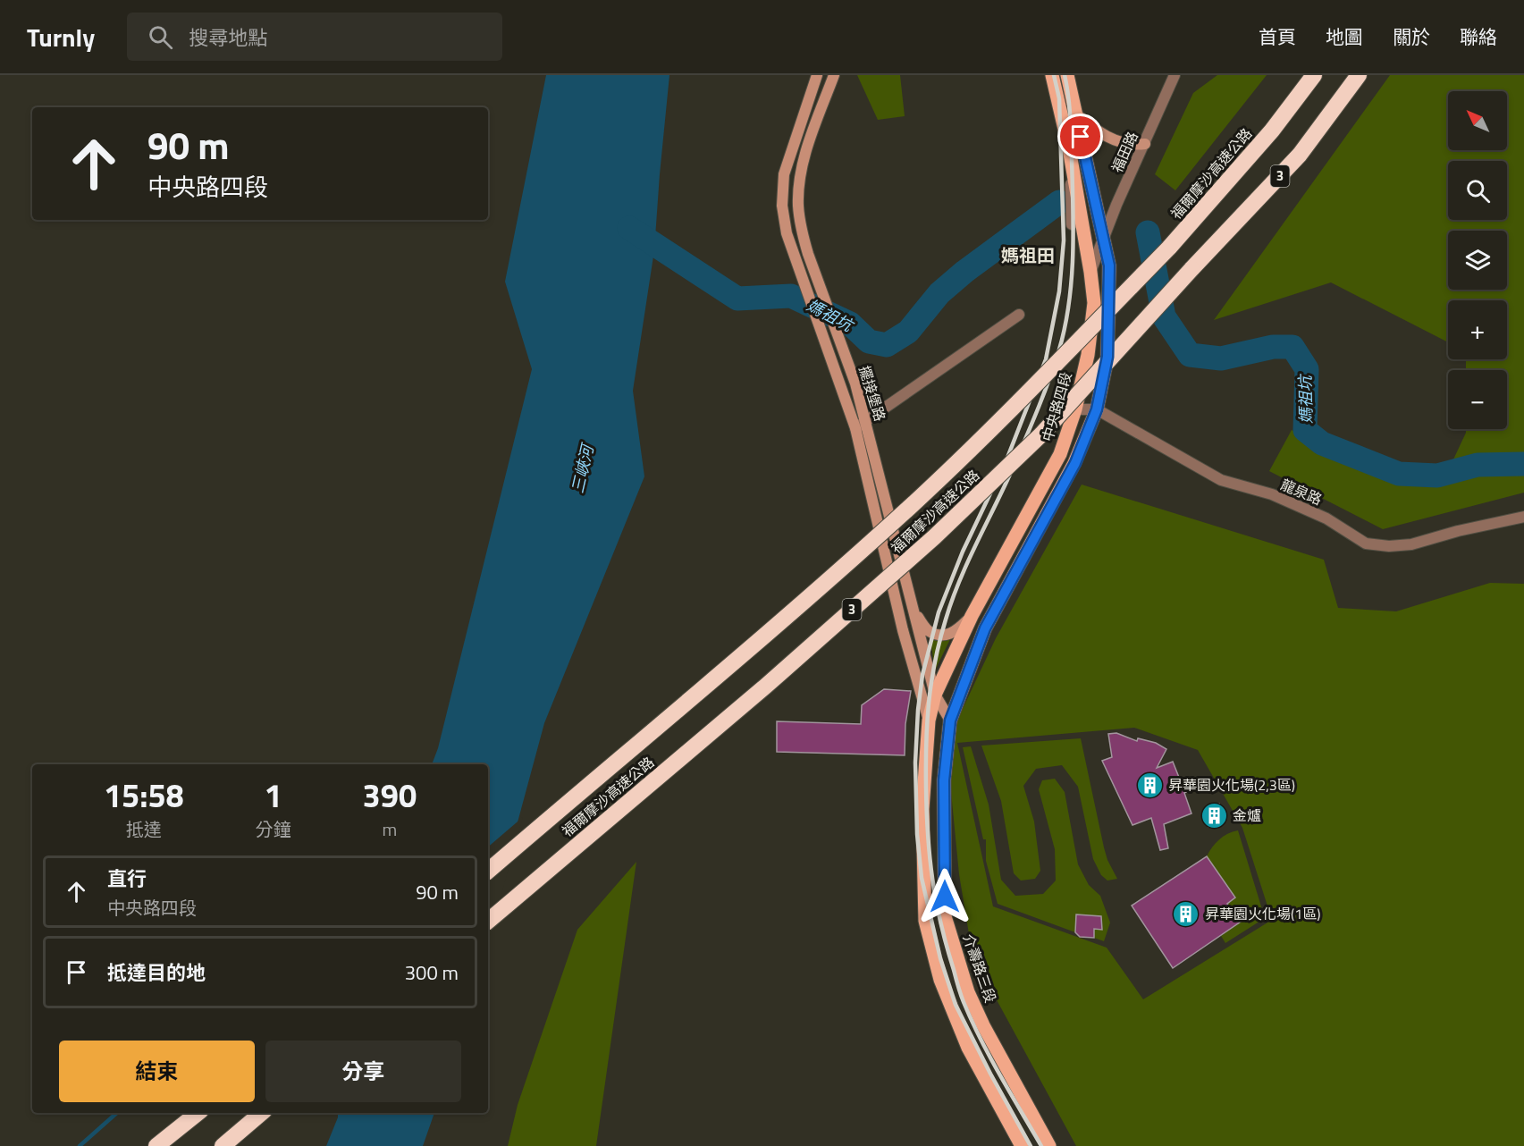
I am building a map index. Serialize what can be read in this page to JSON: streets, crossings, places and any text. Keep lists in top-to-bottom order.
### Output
{
  "streets": {
    "highway": ["福爾摩沙高速公路", "3"],
    "main road": ["中央路四段", "介壽路三段"],
    "street": ["福田路", "擺接堡路", "龍泉路"]
  },
  "crossings": [
    ["福田路", "中央路四段"],
    ["擺接堡路", "中央路四段"],
    ["擺接堡路", "介壽路三段"],
    ["中央路四段", "龍泉路"]
  ],
  "districts": ["媽祖田"],
  "water": ["媽祖坑", "三峽河"],
  "places": {
    "building": ["昇華園火化場(2,3區)", "金爐", "昇華園火化場(1區)"]
  },
  "north": "top left",
  "page": {
    "header": "Turnly",
    "search": "搜尋地點",
    "nav": [
      "首頁",
      "地圖",
      "關於",
      "聯絡"
    ],
    "map_buttons": ["+", "−"],
    "turn": ["90 m", "中央路四段"],
    "eta": [
      "15:58",
      "抵達",
      "1",
      "分鐘",
      "390",
      "m"
    ],
    "list": [
      {
        "name": "直行",
        "note": "中央路四段",
        "value": "90 m"
      },
      {
        "name": "抵達目的地",
        "value": "300 m"
      }
    ],
    "buttons": ["結束", "分享"]
  }
}
